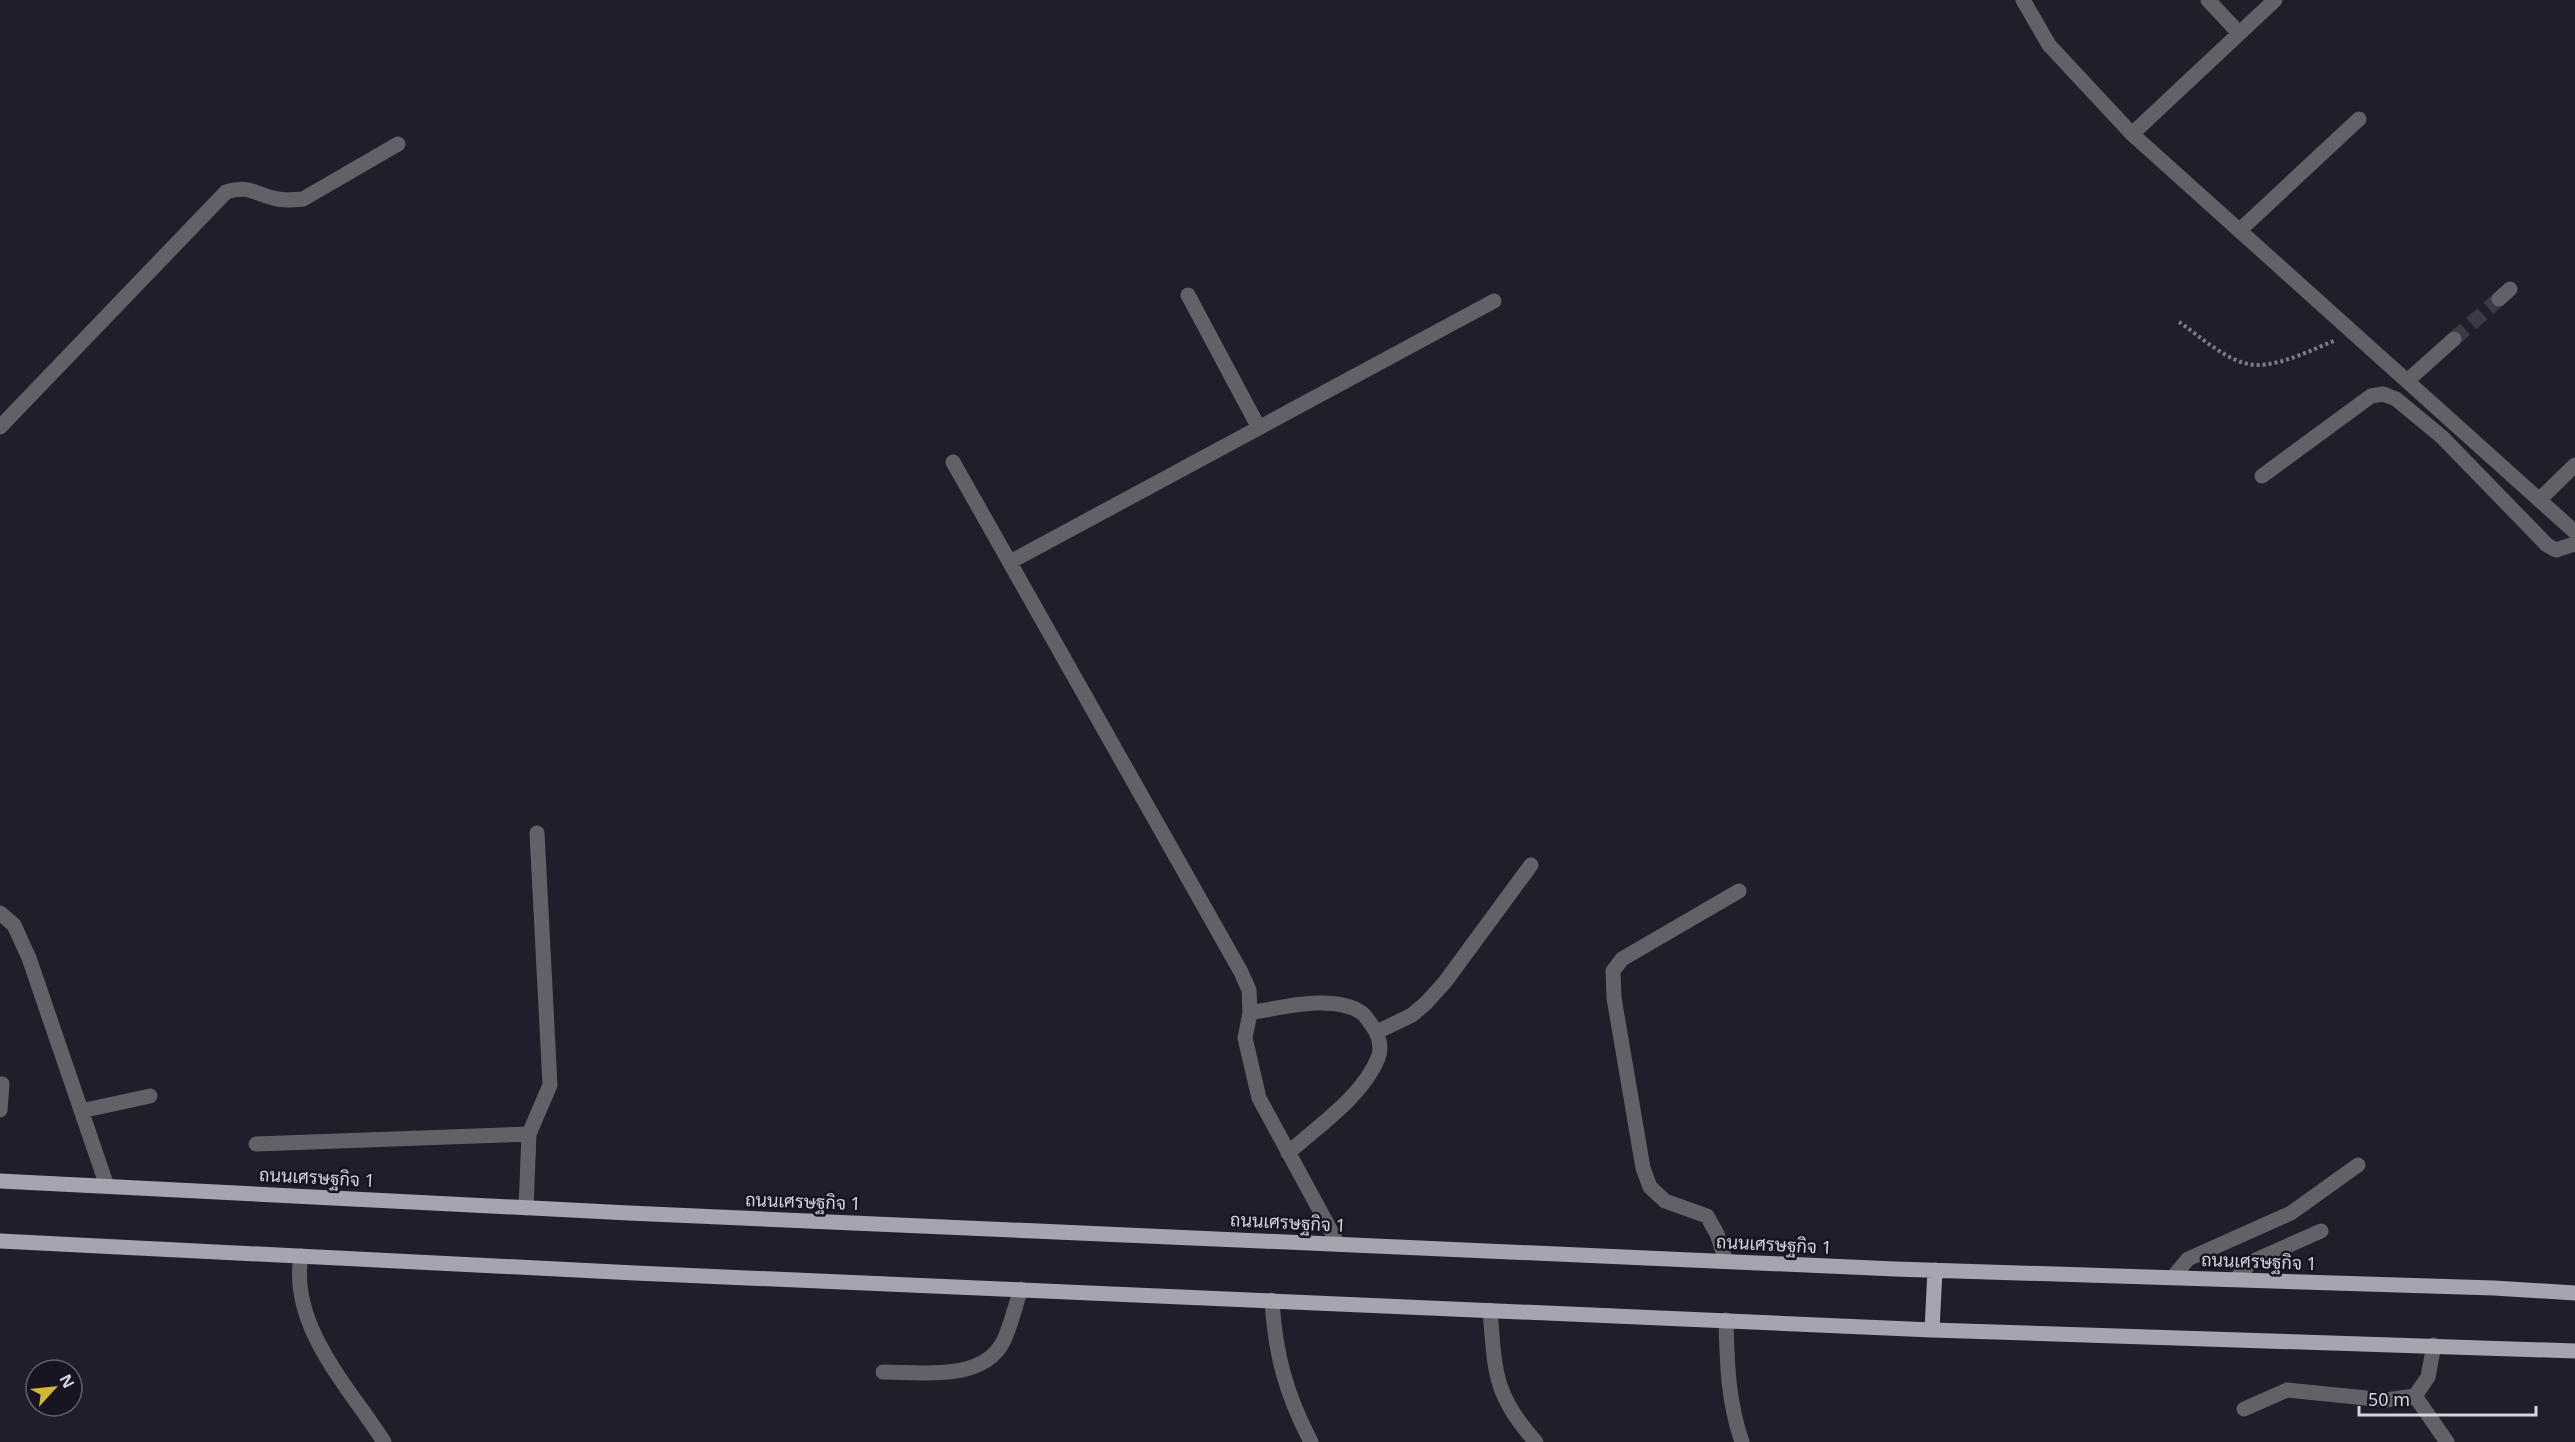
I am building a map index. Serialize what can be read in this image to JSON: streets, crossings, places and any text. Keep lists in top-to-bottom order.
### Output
{
  "streets": {
    "main road": ["ถนนเศรษฐกิจ 1"]
  },
  "scale_bar": "50 m",
  "north": "top right"
}
